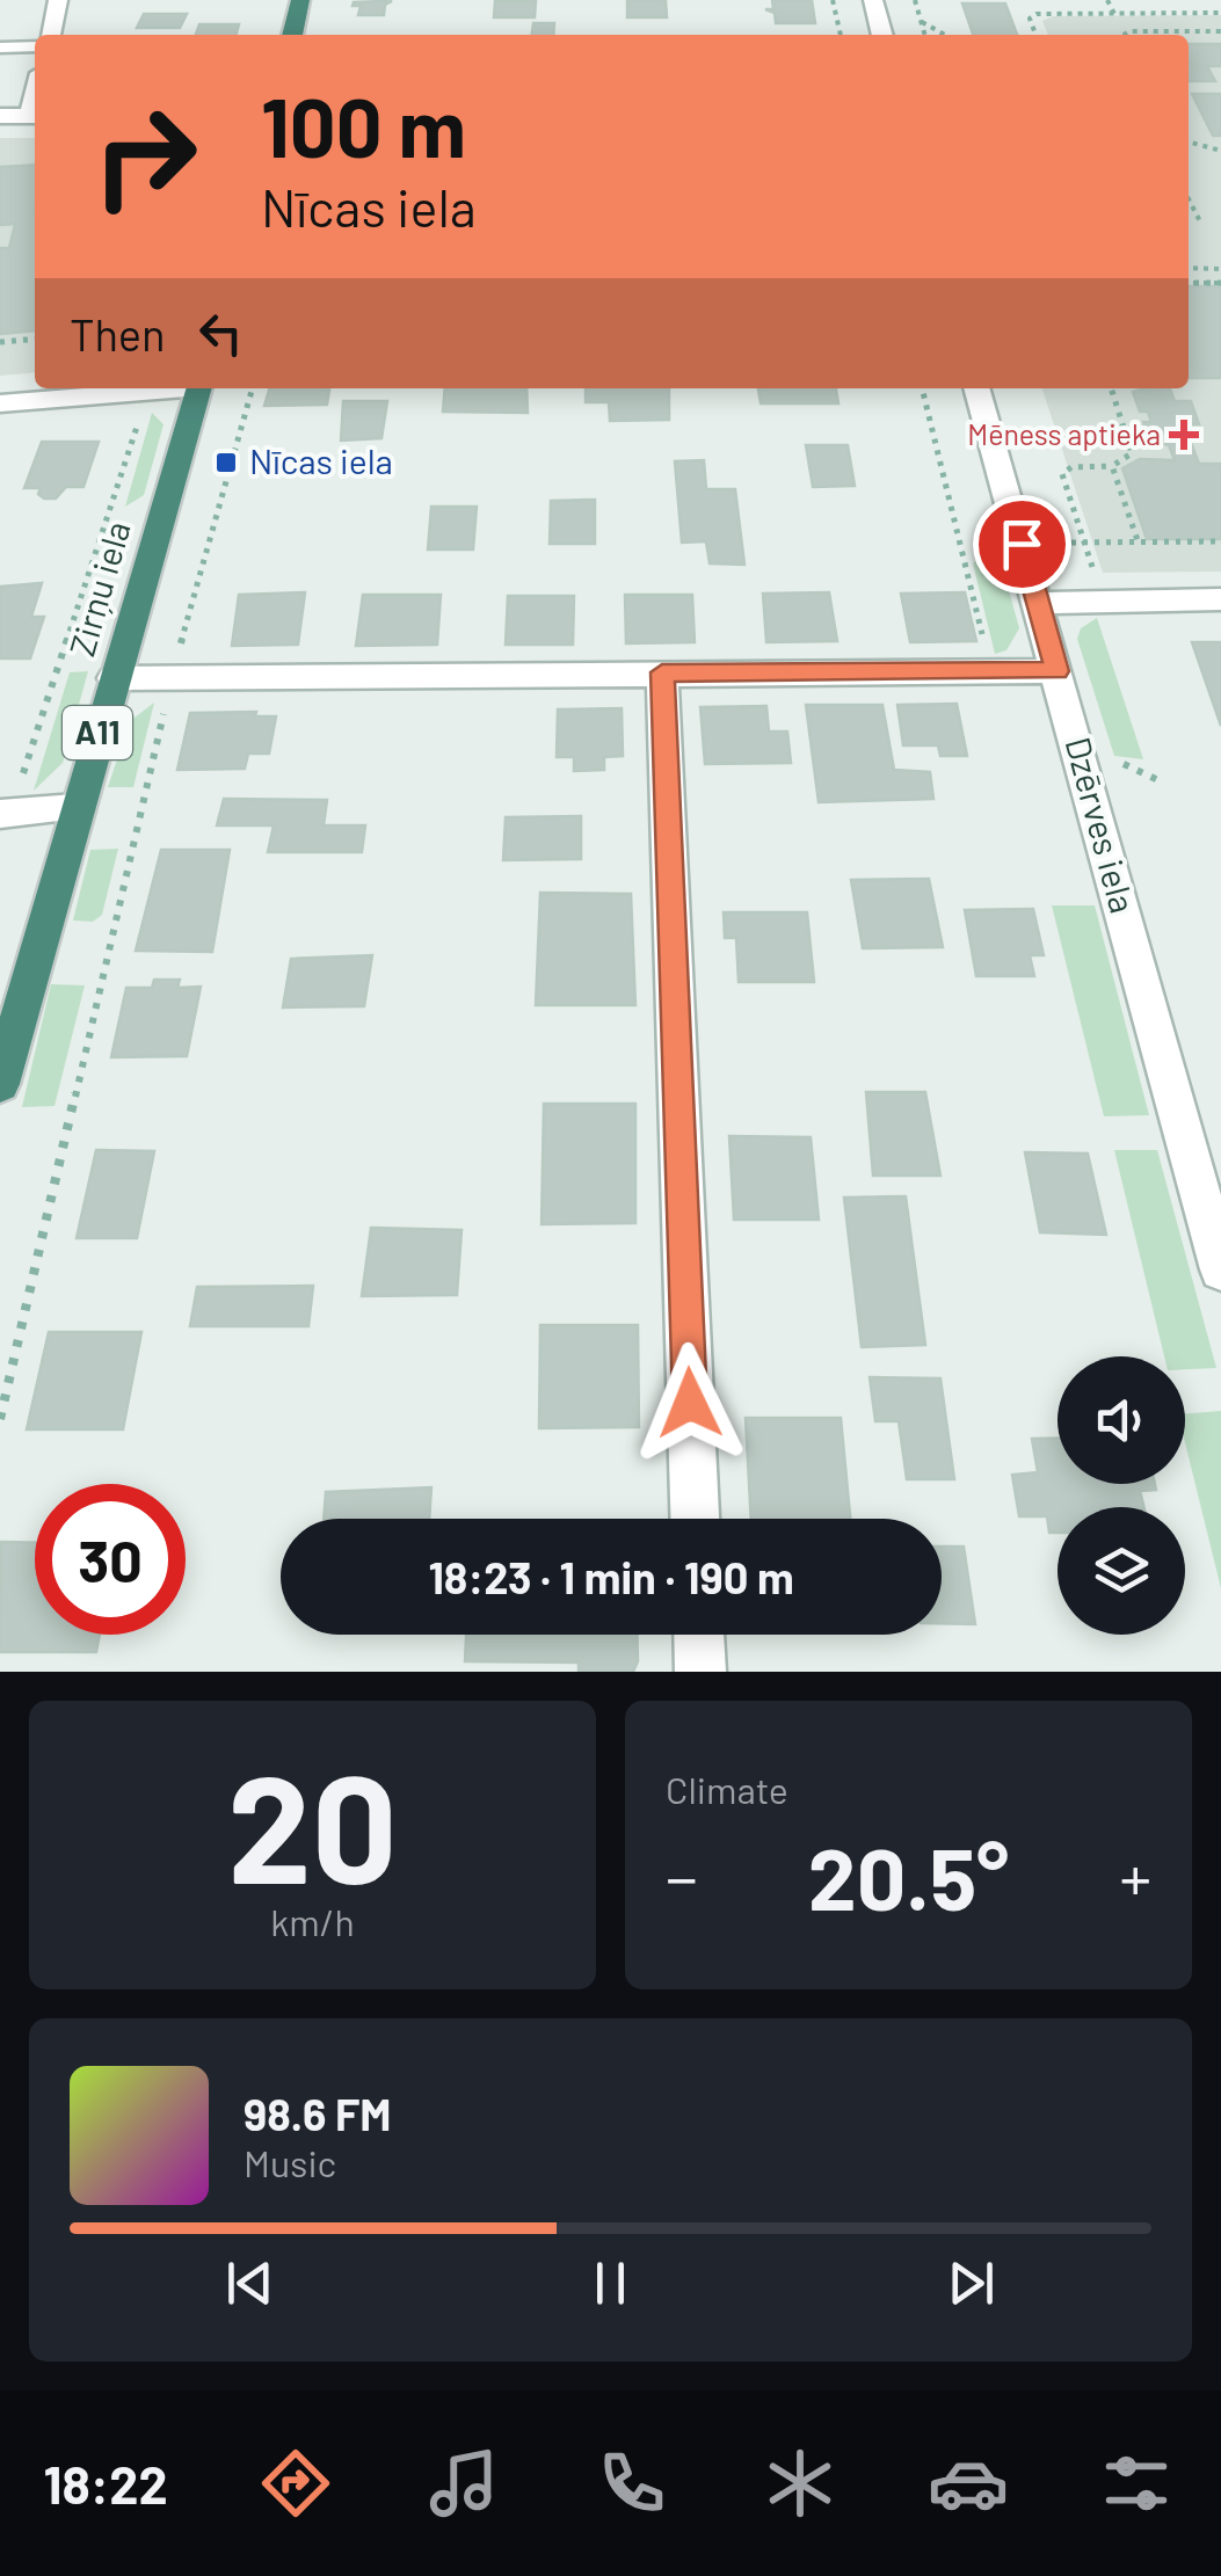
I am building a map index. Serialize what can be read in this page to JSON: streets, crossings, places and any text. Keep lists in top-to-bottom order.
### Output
{
  "streets": {
    "highway": ["Zirņu iela", "A11"],
    "street": ["Dzērves iela"]
  },
  "places": {
    "health": ["Mēness aptieka"],
    "transit": ["Nīcas iela"]
  },
  "page": {
    "turn": ["100 m", "Nīcas iela"],
    "then": "Then",
    "limit": "30",
    "trip": "18:23 · 1 min · 190 m",
    "tile": [
      ["20", "km/h"],
      "Climate"
    ],
    "heat": ["−", "20.5°", "+"],
    "song": ["98.6 FM", "Music"],
    "tabs": "18:22"
  }
}
